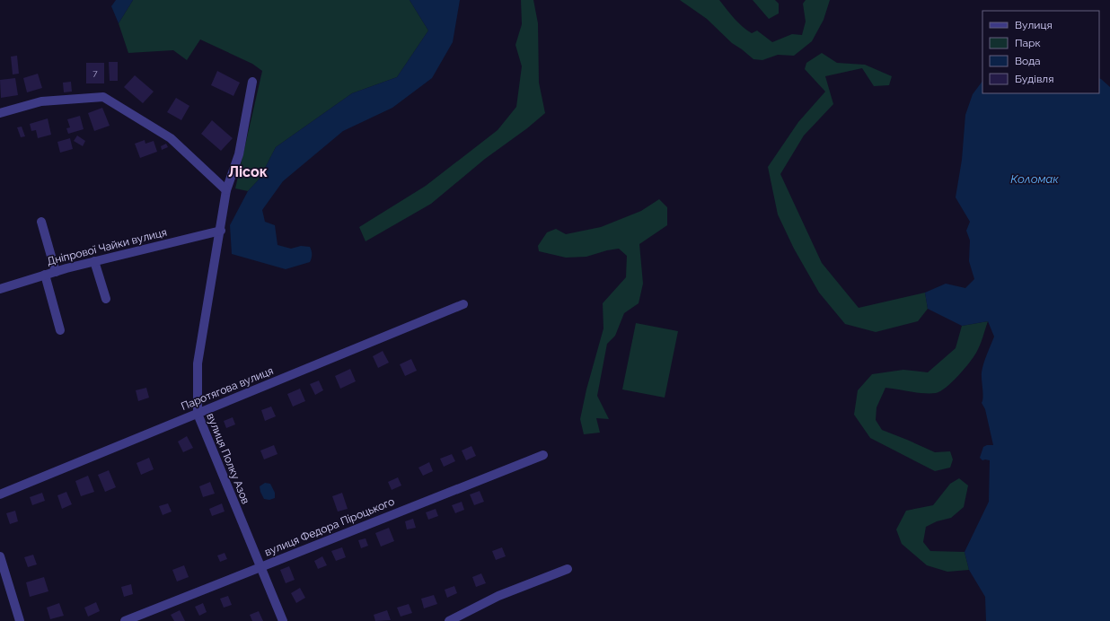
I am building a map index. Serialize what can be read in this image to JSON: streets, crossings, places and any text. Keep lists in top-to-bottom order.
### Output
{
  "streets": {
    "street": [
      "Дніпрової Чайки вулиця",
      "Паротягова вулиця",
      "вулиця Полку Азов",
      "вулиця Федора Піроцького"
    ]
  },
  "crossings": [
    ["Дніпрової Чайки вулиця", "вулиця Полку Азов"],
    ["Паротягова вулиця", "вулиця Полку Азов"],
    ["вулиця Полку Азов", "вулиця Федора Піроцького"]
  ],
  "districts": ["Лісок"],
  "water": ["Коломак"],
  "house_numbers": ["7"],
  "legend": [
    "Вулиця",
    "Парк",
    "Вода",
    "Будівля"
  ]
}
